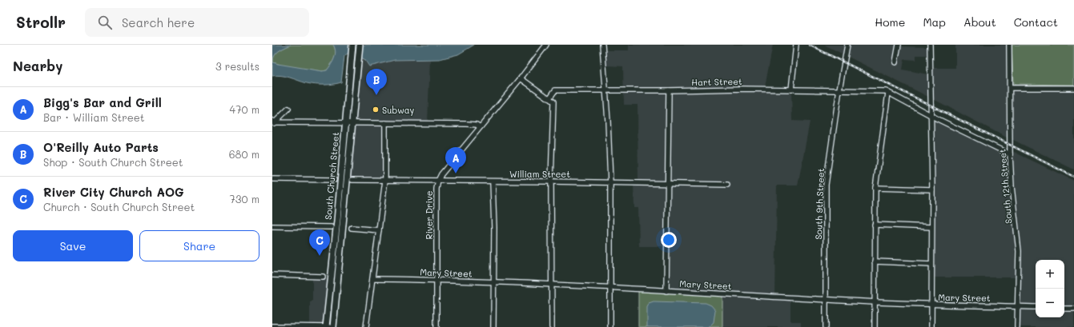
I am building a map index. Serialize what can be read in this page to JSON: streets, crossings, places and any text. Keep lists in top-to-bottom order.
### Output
{
  "streets": {
    "main road": ["South Church Street"],
    "street": [
      "Hart Street",
      "William Street",
      "South 12th Street",
      "South 9th Street",
      "River Drive",
      "Mary Street"
    ]
  },
  "crossings": [
    ["Hart Street", "South 12th Street"],
    ["Hart Street", "South 9th Street"],
    ["William Street", "River Drive"],
    ["South 12th Street", "Mary Street"],
    ["South 9th Street", "Mary Street"],
    ["River Drive", "Mary Street"]
  ],
  "places": ["Subway"],
  "page": {
    "header": "Strollr",
    "search": "Search here",
    "nav": [
      "Home",
      "Map",
      "About",
      "Contact"
    ],
    "heading": ["Nearby", "3 results"],
    "pins": ["B", "A", "C"],
    "list": [
      {
        "mark": "A",
        "name": "Bigg's Bar and Grill",
        "note": "Bar · William Street",
        "value": "470 m"
      },
      {
        "mark": "B",
        "name": "O'Reilly Auto Parts",
        "note": "Shop · South Church Street",
        "value": "680 m"
      },
      {
        "mark": "C",
        "name": "River City Church AOG",
        "note": "Church · South Church Street",
        "value": "730 m"
      }
    ],
    "buttons": ["Save", "Share"],
    "map_buttons": ["+", "−"]
  }
}
